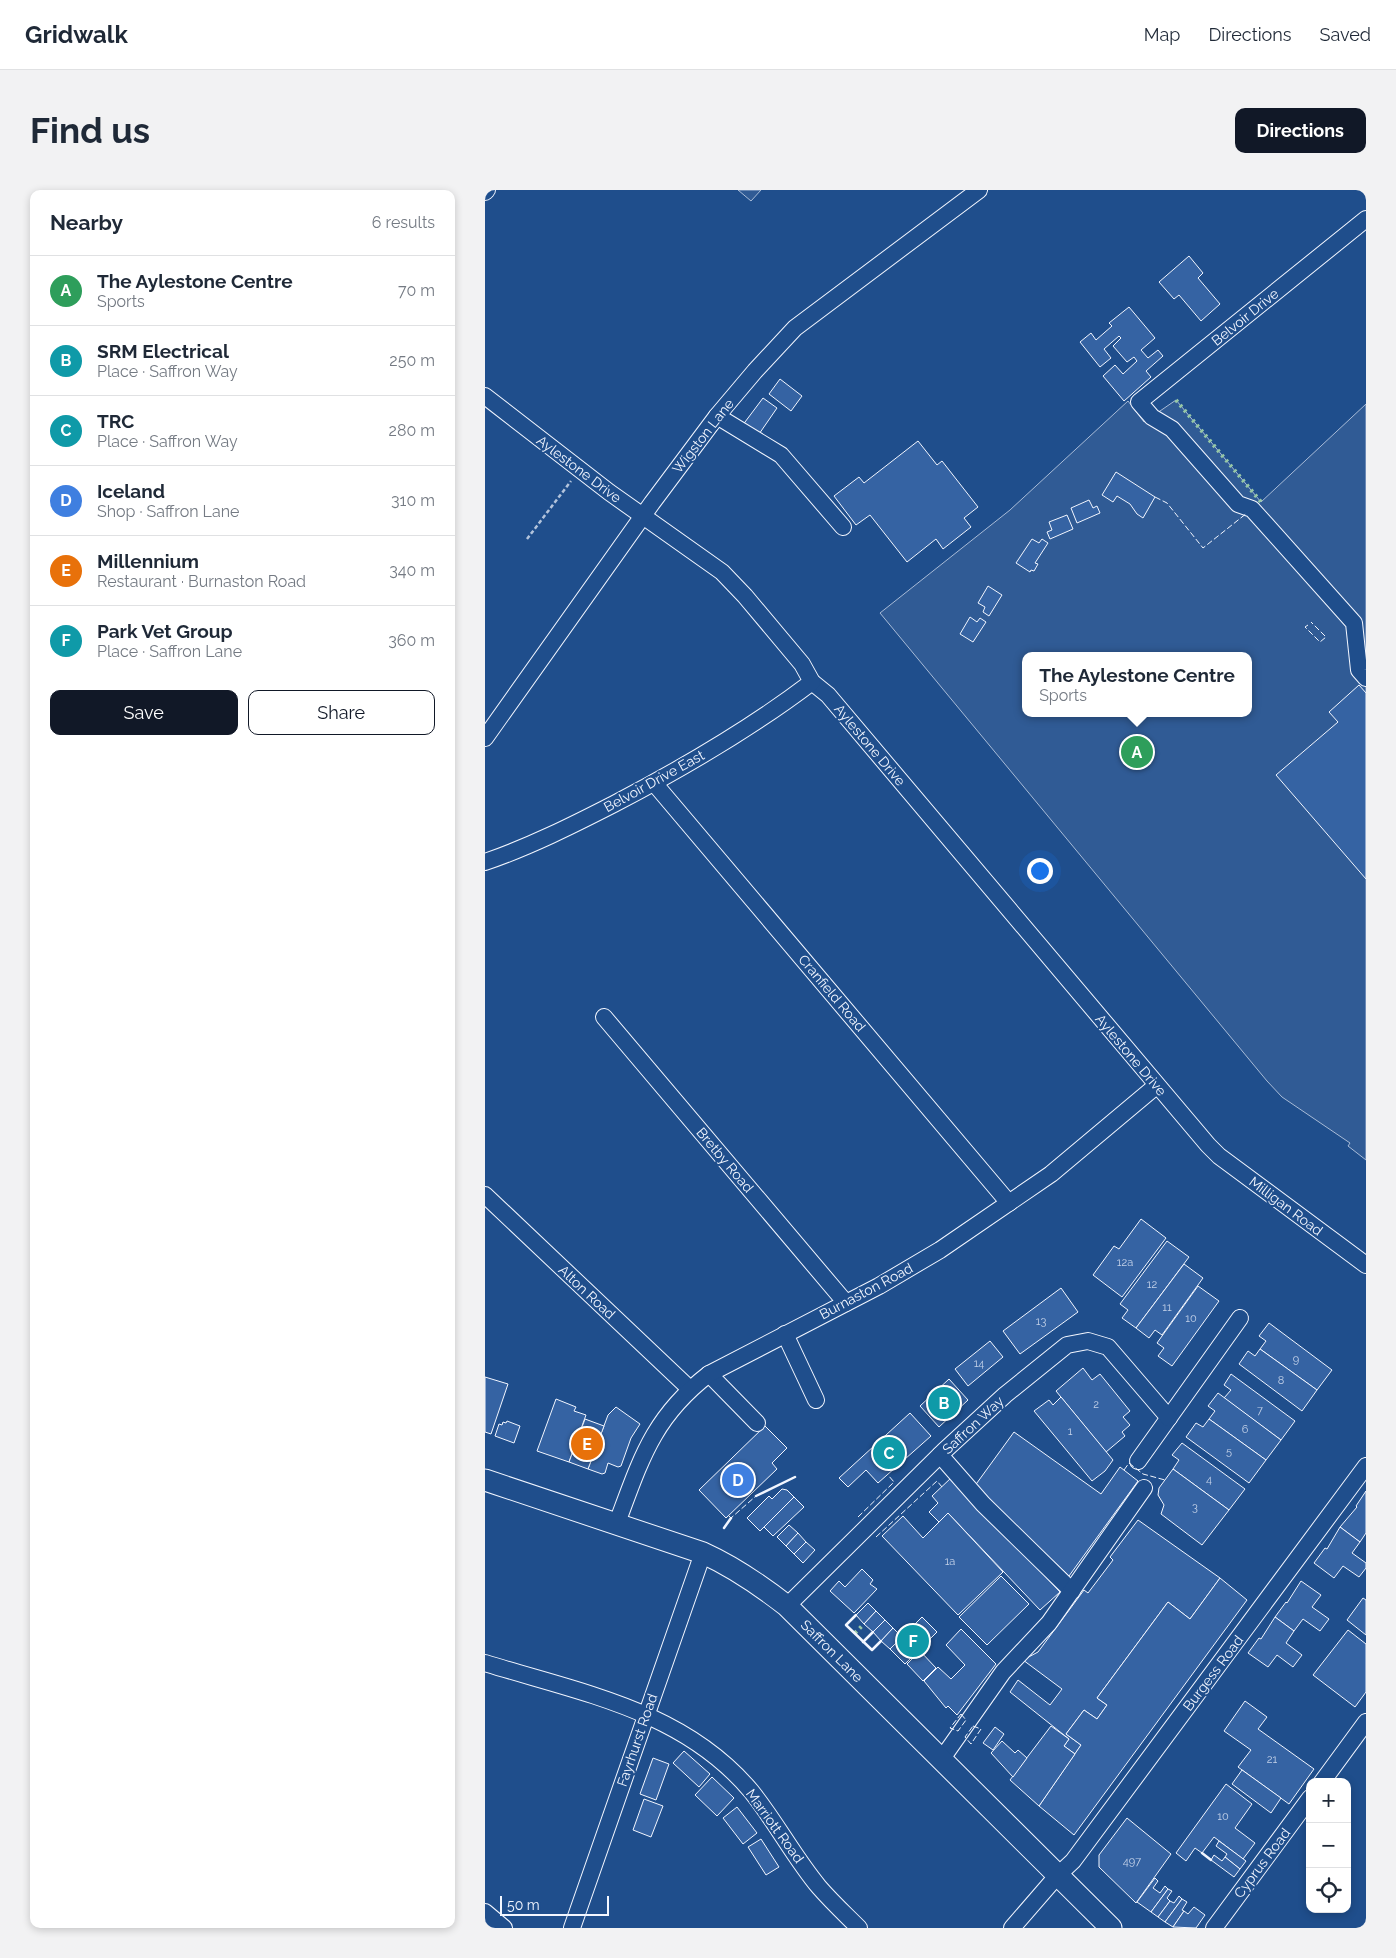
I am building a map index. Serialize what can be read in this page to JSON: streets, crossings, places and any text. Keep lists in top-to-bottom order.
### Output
{
  "streets": {
    "main road": ["Saffron Lane"],
    "street": [
      "Belvoir Drive",
      "Wigston Lane",
      "Aylestone Drive",
      "Belvoir Drive East",
      "Cranfield Road",
      "Bretby Road",
      "Milligan Road",
      "Burnaston Road",
      "Alton Road",
      "Saffron Way",
      "Burgess Road",
      "Fayrhurst Road",
      "Marriott Road",
      "Cyprus Road"
    ]
  },
  "crossings": [
    ["Wigston Lane", "Aylestone Drive"],
    ["Aylestone Drive", "Belvoir Drive East"],
    ["Aylestone Drive", "Milligan Road"],
    ["Aylestone Drive", "Burnaston Road"],
    ["Belvoir Drive East", "Cranfield Road"],
    ["Cranfield Road", "Burnaston Road"],
    ["Bretby Road", "Burnaston Road"],
    ["Burnaston Road", "Alton Road"],
    ["Burnaston Road", "Saffron Lane"],
    ["Saffron Way", "Saffron Lane"],
    ["Saffron Lane", "Burgess Road"],
    ["Saffron Lane", "Fayrhurst Road"],
    ["Fayrhurst Road", "Marriott Road"]
  ],
  "house_numbers": [
    "12a",
    "12",
    "11",
    "10",
    "13",
    "9",
    "14",
    "8",
    "2",
    "7",
    "6",
    "1",
    "5",
    "4",
    "3",
    "1a",
    "21",
    "10",
    "497"
  ],
  "scale_bar": "50 m",
  "page": {
    "header": "Gridwalk",
    "nav": ["Map", "Directions", "Saved"],
    "buttons": [
      "Directions",
      ["Save", "Share"]
    ],
    "title": "Find us",
    "heading": ["Nearby", "6 results"],
    "list": [
      {
        "mark": "A",
        "name": "The Aylestone Centre",
        "note": "Sports",
        "value": "70 m"
      },
      {
        "mark": "B",
        "name": "SRM Electrical",
        "note": "Place · Saffron Way",
        "value": "250 m"
      },
      {
        "mark": "C",
        "name": "TRC",
        "note": "Place · Saffron Way",
        "value": "280 m"
      },
      {
        "mark": "D",
        "name": "Iceland",
        "note": "Shop · Saffron Lane",
        "value": "310 m"
      },
      {
        "mark": "E",
        "name": "Millennium",
        "note": "Restaurant · Burnaston Road",
        "value": "340 m"
      },
      {
        "mark": "F",
        "name": "Park Vet Group",
        "note": "Place · Saffron Lane",
        "value": "360 m"
      }
    ],
    "popup": ["The Aylestone Centre", "Sports"],
    "pins": [
      "A",
      "B",
      "E",
      "C",
      "D",
      "F"
    ],
    "map_buttons": ["+", "−"],
    "scale": "50 m"
  }
}
